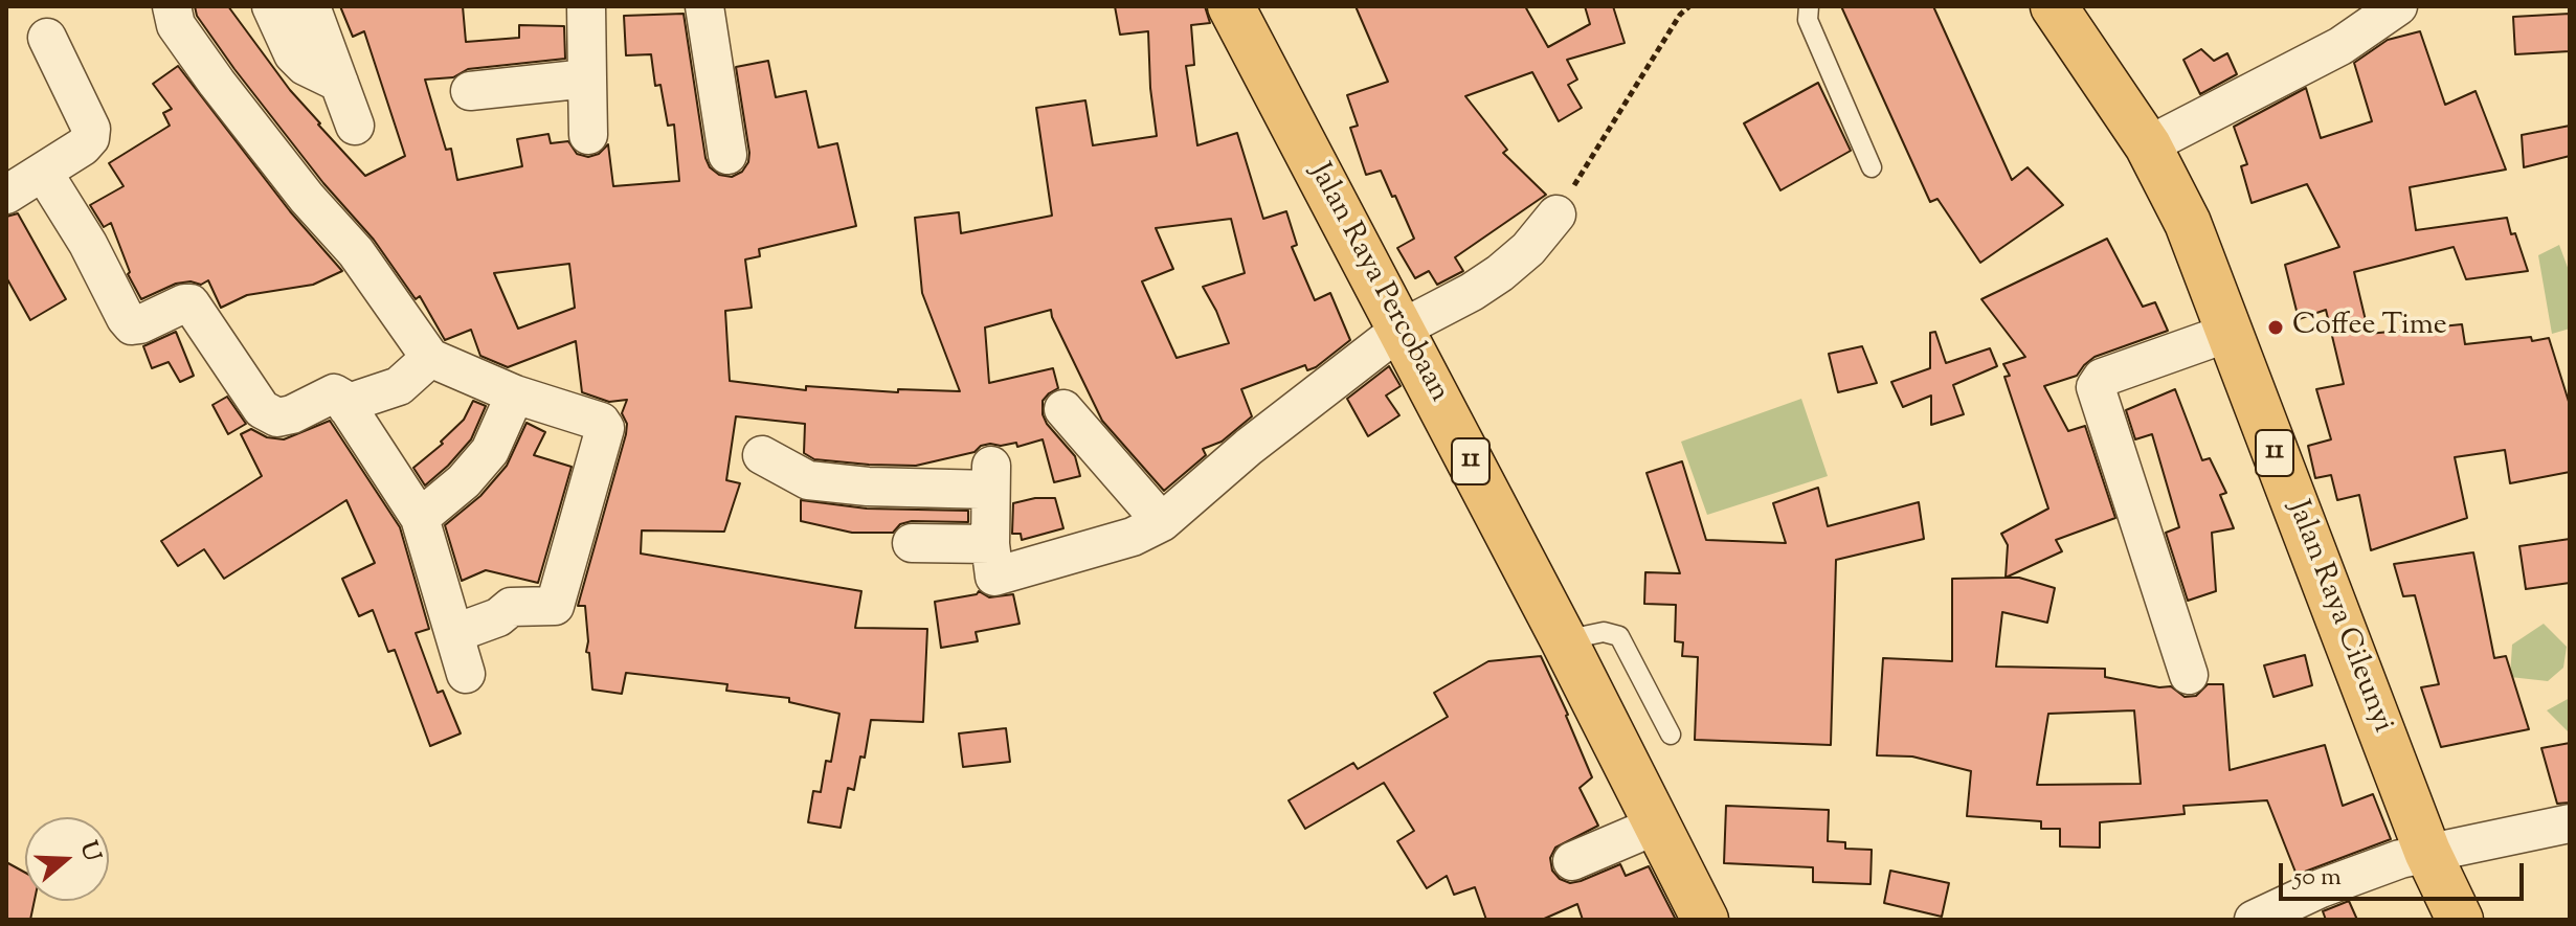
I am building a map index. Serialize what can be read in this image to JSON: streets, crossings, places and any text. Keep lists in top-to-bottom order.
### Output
{
  "streets": {
    "highway": ["Jalan Raya Percobaan", "11", "Jalan Raya Cileunyi"]
  },
  "places": ["Coffee Time"],
  "scale_bar": "50 m",
  "north": "right"
}
